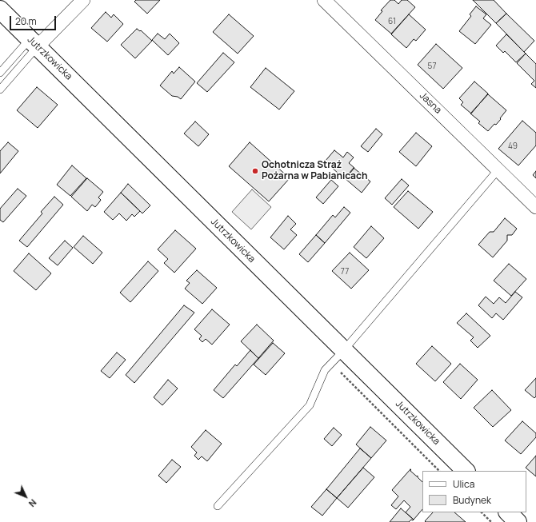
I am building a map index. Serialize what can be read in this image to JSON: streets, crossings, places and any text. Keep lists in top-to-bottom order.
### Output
{
  "streets": {
    "main road": ["Jutrzkowicka"],
    "street": ["Jasna"]
  },
  "places": ["Ochotnicza Straż Pożarna w Pabianicach"],
  "house_numbers": [
    "61",
    "57",
    "49",
    "77"
  ],
  "legend": ["Ulica", "Budynek"],
  "scale_bar": "20 m",
  "north": "bottom right"
}
